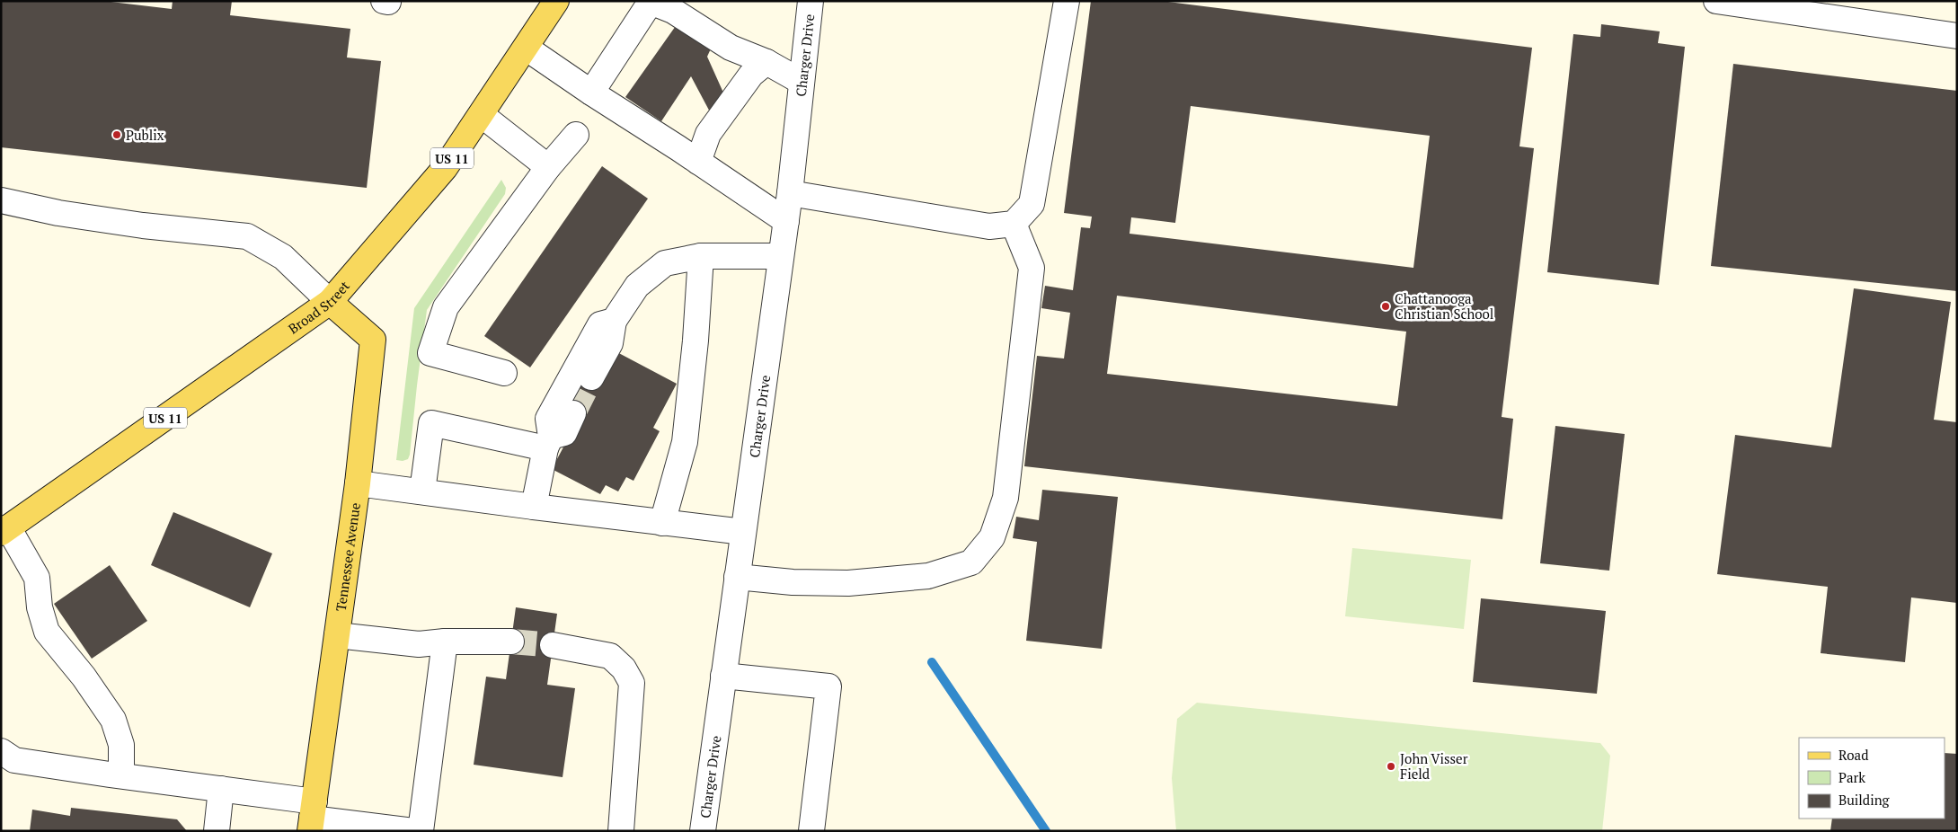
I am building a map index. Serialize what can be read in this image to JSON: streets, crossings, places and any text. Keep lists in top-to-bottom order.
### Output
{
  "streets": {
    "main road": ["US 11", "Broad Street", "Tennessee Avenue"],
    "street": ["Charger Drive"]
  },
  "crossings": [
    ["Broad Street", "Tennessee Avenue"]
  ],
  "places": ["Publix", "Chattanooga Christian School", "John Visser Field"],
  "legend": ["Road", "Park", "Building"]
}
